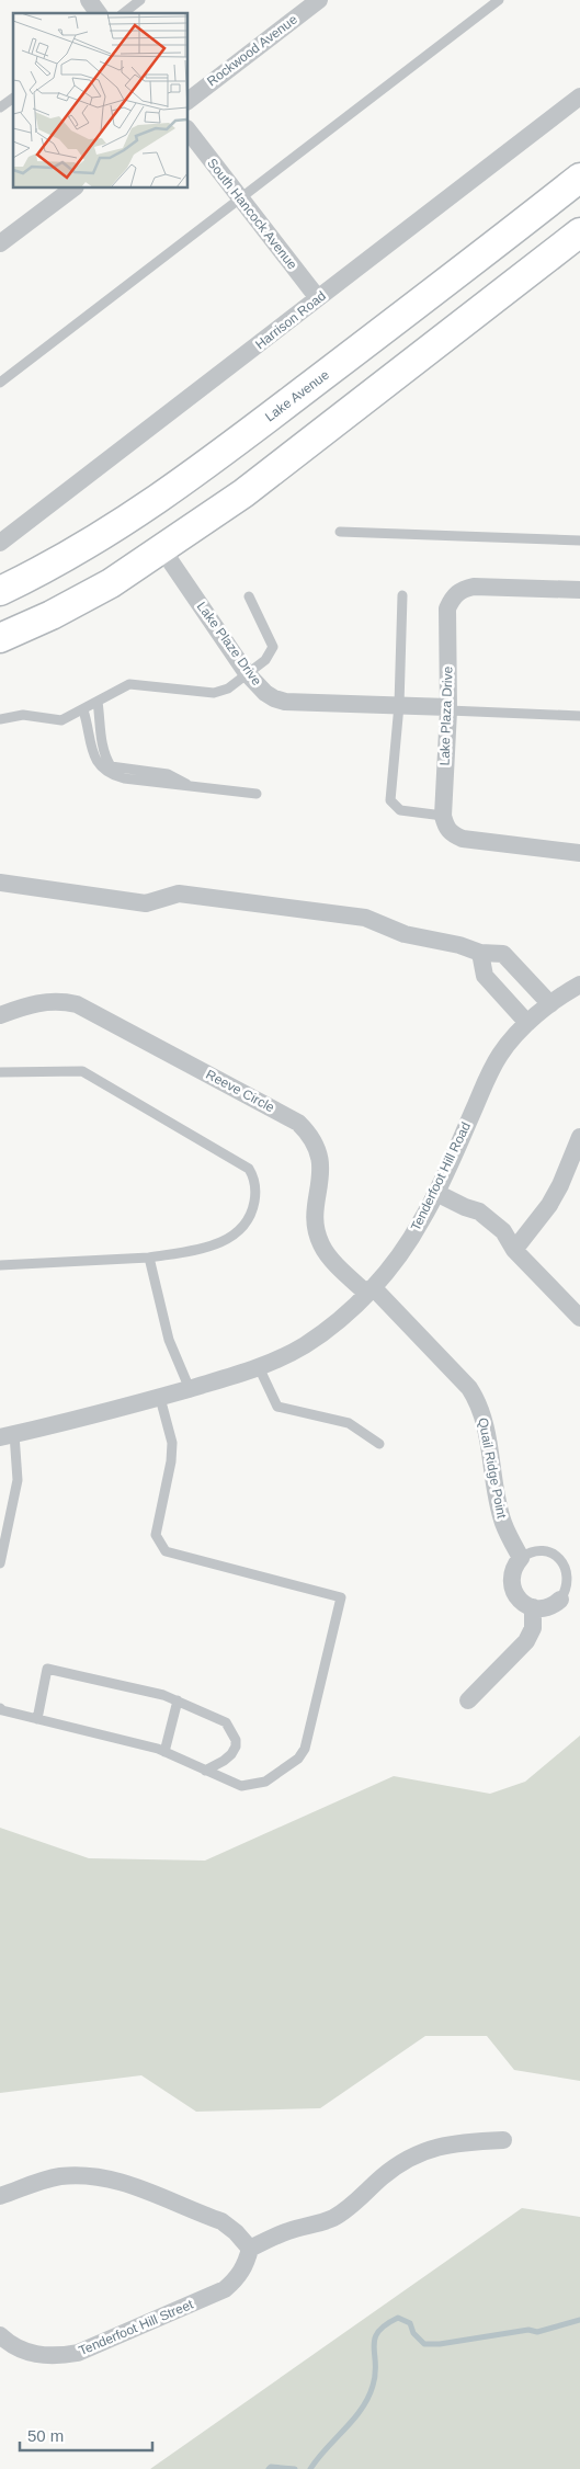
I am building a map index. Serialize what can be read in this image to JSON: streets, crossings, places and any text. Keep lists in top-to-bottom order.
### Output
{
  "streets": {
    "main road": ["Lake Avenue"],
    "street": [
      "Rockwood Avenue",
      "South Hancock Avenue",
      "Harrison Road",
      "Lake Plaze Drive",
      "Lake Plaza Drive",
      "Reeve Circle",
      "Tenderfoot Hill Road",
      "Quail Ridge Point",
      "Tenderfoot Hill Street"
    ]
  },
  "crossings": [
    ["South Hancock Avenue", "Harrison Road"],
    ["Lake Plaze Drive", "Lake Plaza Drive"],
    ["Reeve Circle", "Tenderfoot Hill Road"],
    ["Reeve Circle", "Quail Ridge Point"],
    ["Tenderfoot Hill Road", "Quail Ridge Point"]
  ],
  "scale_bar": "50 m"
}
